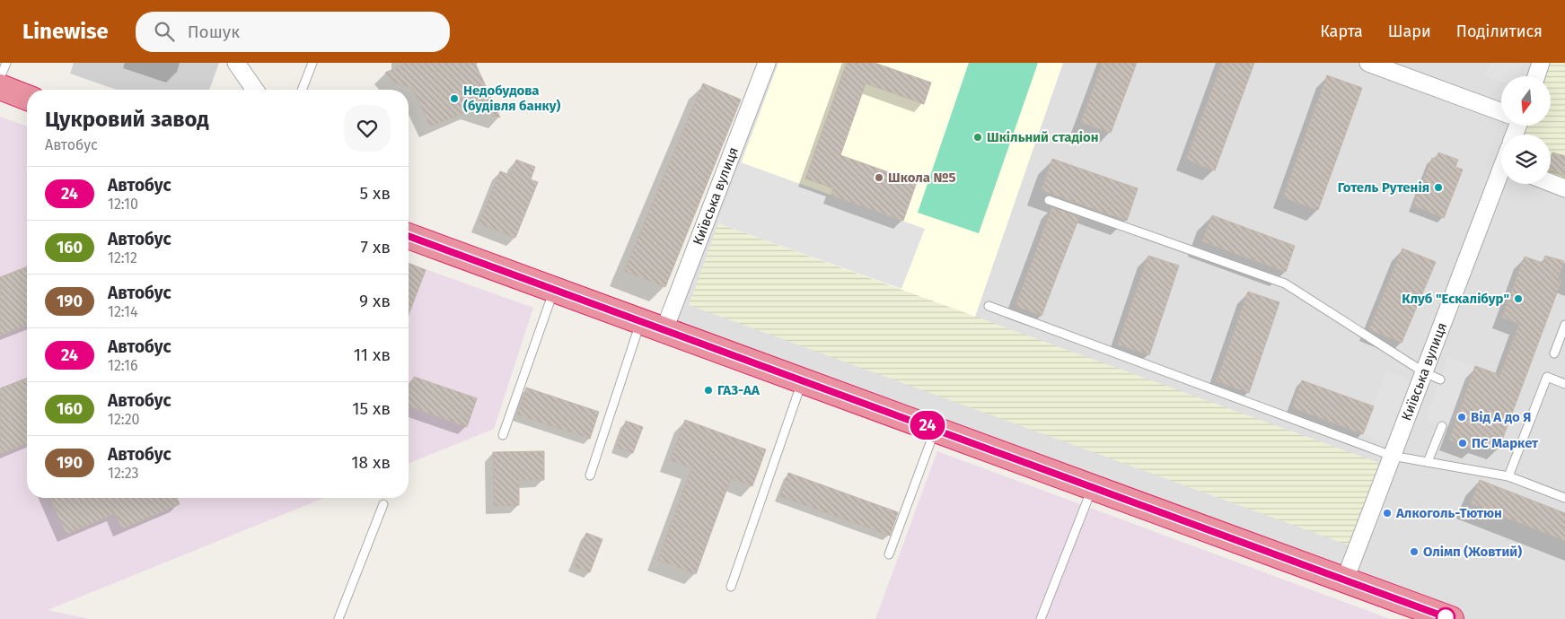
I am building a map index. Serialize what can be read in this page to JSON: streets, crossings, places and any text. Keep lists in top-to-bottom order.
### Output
{
  "streets": {
    "street": ["Київська вулиця"]
  },
  "places": [
    "Недобудова (будівля банку)",
    "Шкільний стадіон",
    "Школа №5",
    "Готель Рутенія",
    "Клуб \"Ескалібур\"",
    "ГАЗ-АА",
    "Від А до Я",
    "ПС Маркет",
    "Алкоголь-Тютюн",
    "Олімп (Жовтий)"
  ],
  "lines": ["bus line 24"],
  "north": "bottom",
  "page": {
    "header": "Linewise",
    "search": "Пошук",
    "nav": ["Карта", "Шари", "Поділитися"],
    "on_map": "24",
    "heading": ["Цукровий завод", "Автобус"],
    "list": [
      {
        "mark": "24",
        "name": "Автобус",
        "note": "12:10",
        "value": "5 хв"
      },
      {
        "mark": "160",
        "name": "Автобус",
        "note": "12:12",
        "value": "7 хв"
      },
      {
        "mark": "190",
        "name": "Автобус",
        "note": "12:14",
        "value": "9 хв"
      },
      {
        "mark": "24",
        "name": "Автобус",
        "note": "12:16",
        "value": "11 хв"
      },
      {
        "mark": "160",
        "name": "Автобус",
        "note": "12:20",
        "value": "15 хв"
      },
      {
        "mark": "190",
        "name": "Автобус",
        "note": "12:23",
        "value": "18 хв"
      }
    ]
  }
}
